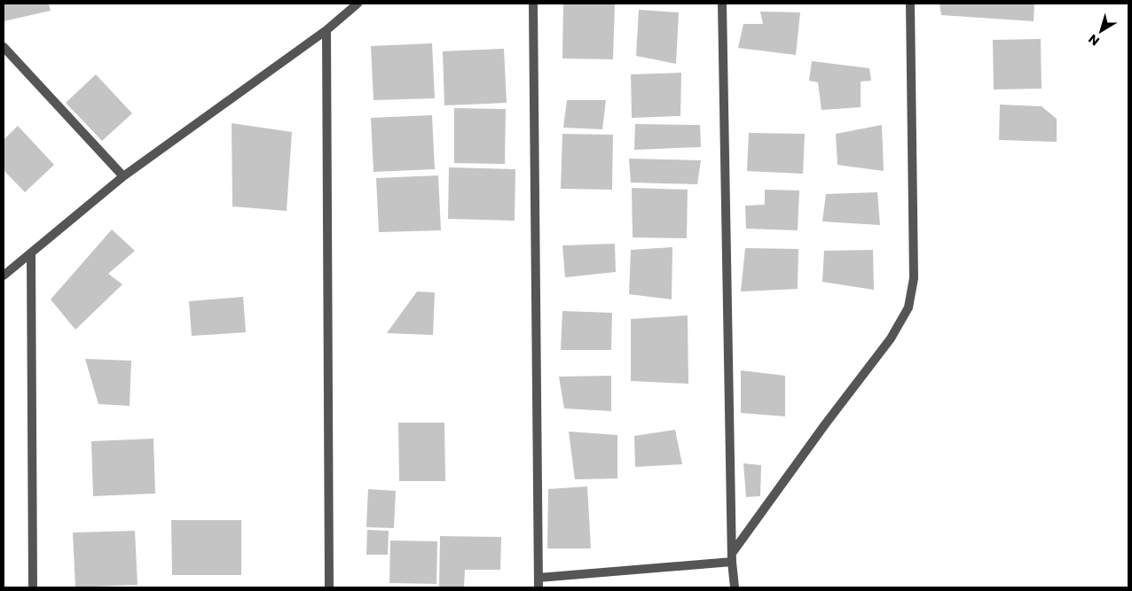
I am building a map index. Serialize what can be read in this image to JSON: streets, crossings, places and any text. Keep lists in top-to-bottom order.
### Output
{
  "north": "bottom left"
}
